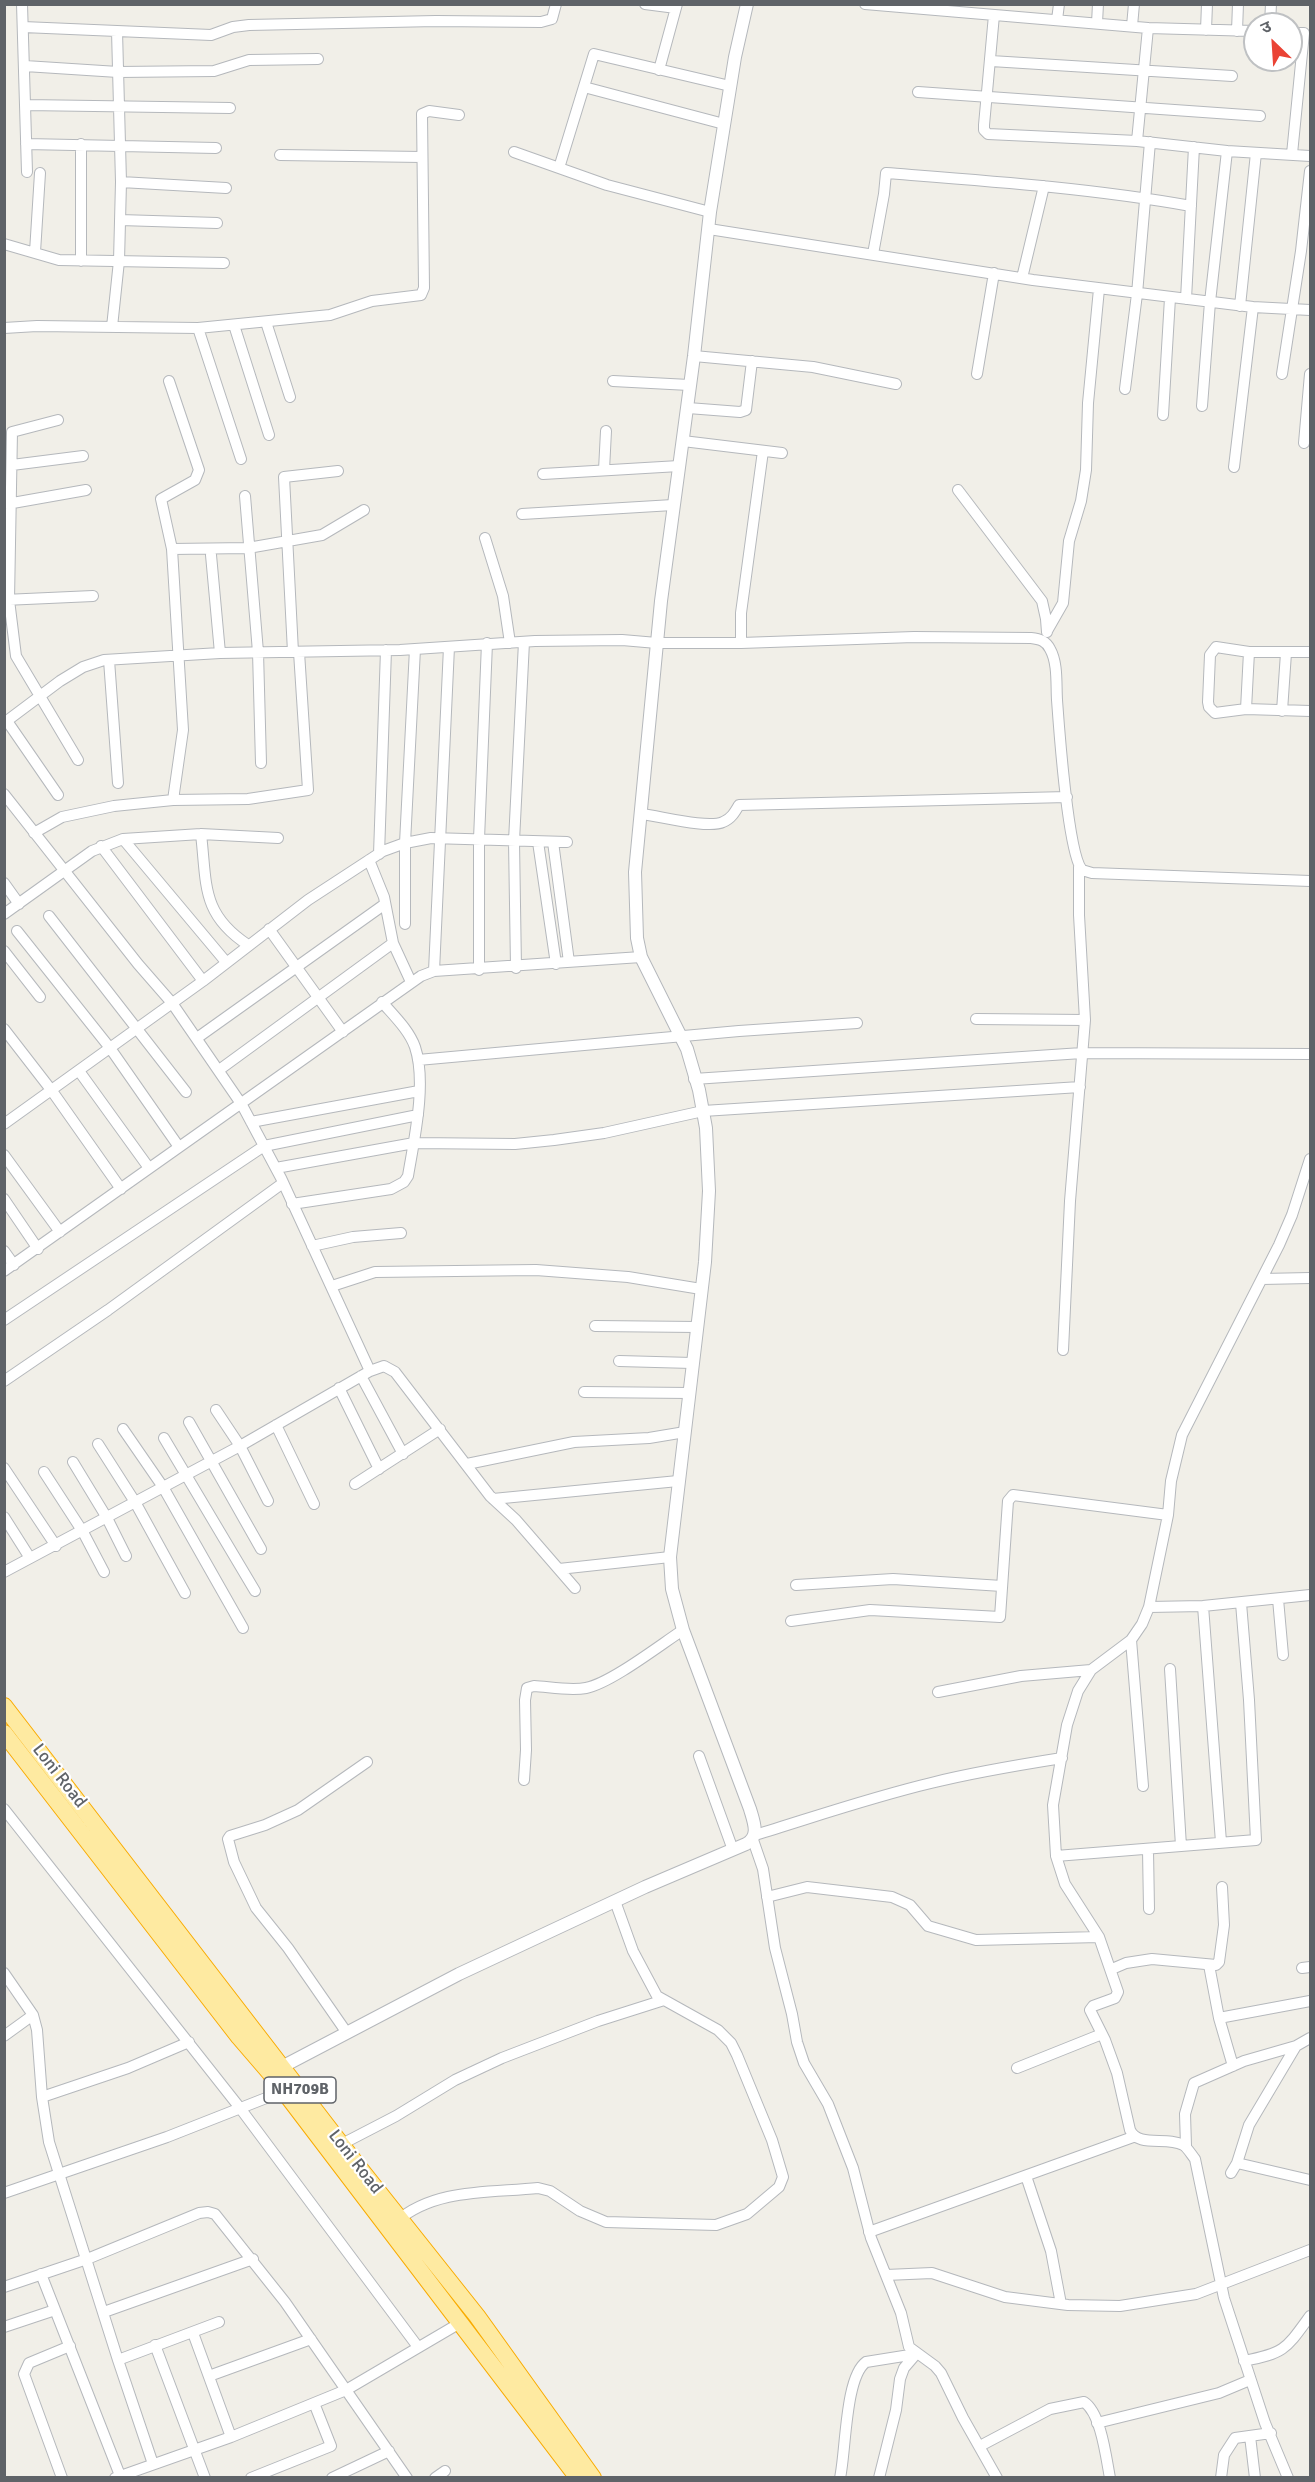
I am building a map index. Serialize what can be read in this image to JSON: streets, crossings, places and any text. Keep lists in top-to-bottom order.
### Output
{
  "streets": {
    "highway": ["Loni Road", "NH709B"]
  },
  "north": "top left"
}
